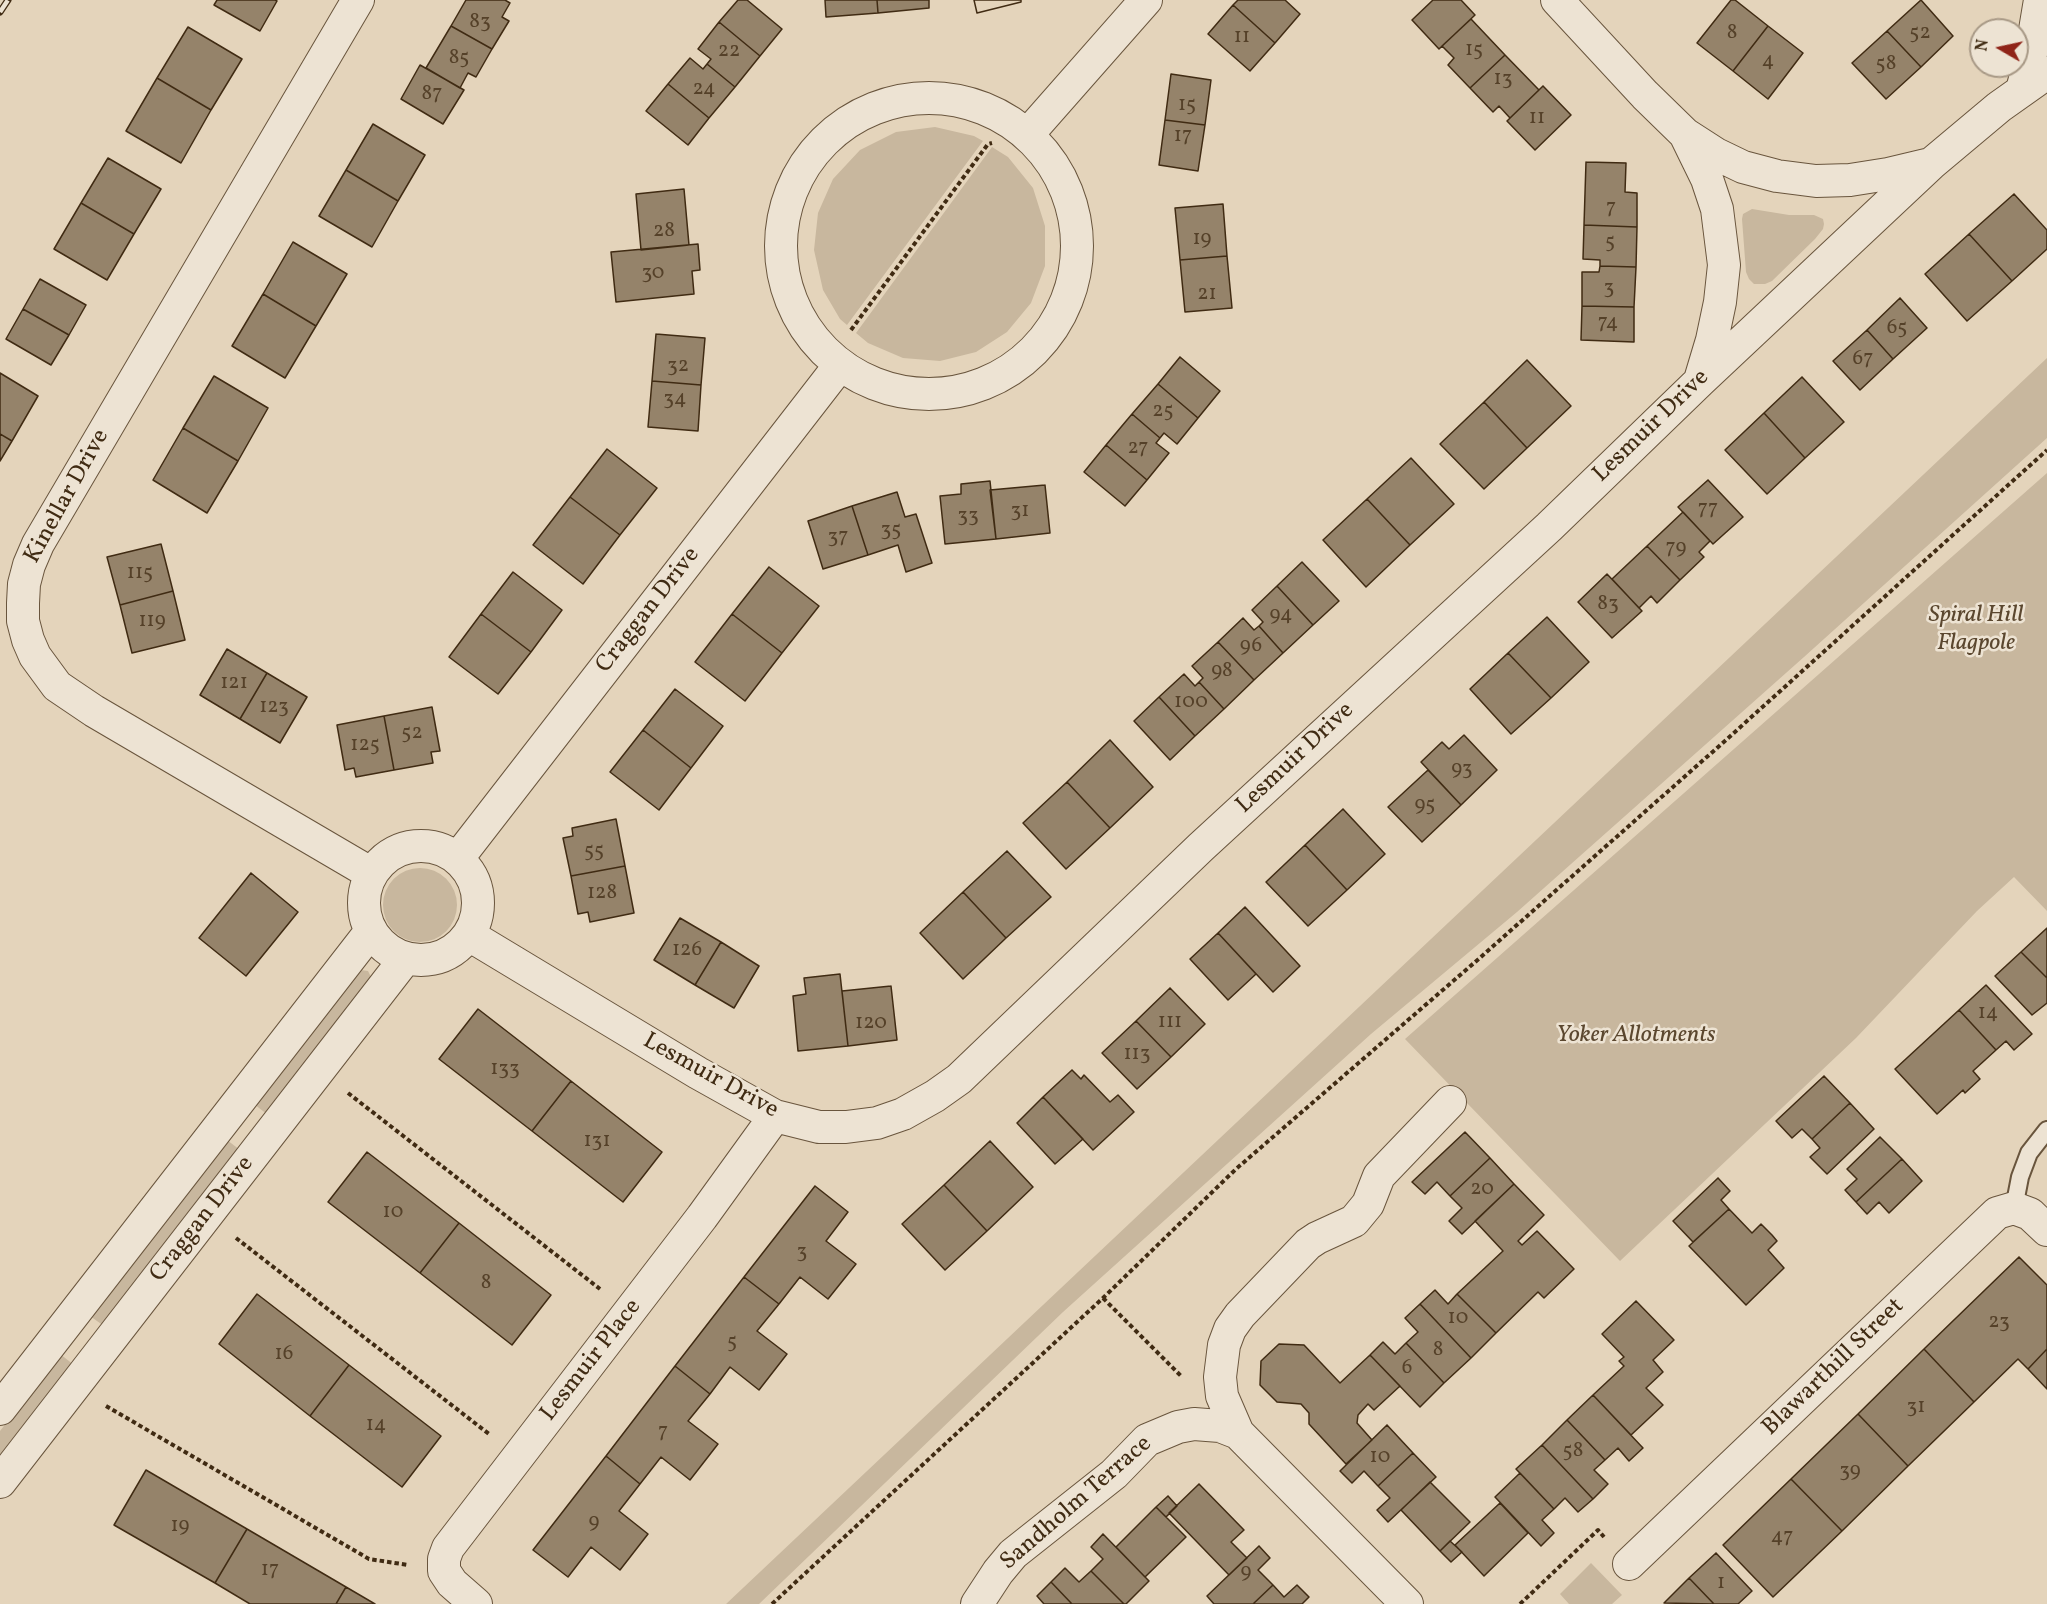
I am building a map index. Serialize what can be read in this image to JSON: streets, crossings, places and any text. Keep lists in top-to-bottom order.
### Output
{
  "streets": {
    "street": [
      "Lesmuir Drive",
      "Kinellar Drive",
      "Craggan Drive",
      "Lesmuir Place",
      "Blawarthill Street",
      "Sandholm Terrace"
    ]
  },
  "crossings": [
    ["Lesmuir Drive", "Kinellar Drive"],
    ["Lesmuir Drive", "Craggan Drive"],
    ["Lesmuir Drive", "Lesmuir Place"],
    ["Kinellar Drive", "Craggan Drive"]
  ],
  "parks": ["Spiral Hill Flagpole", "Yoker Allotments"],
  "house_numbers": [
    "83",
    "8",
    "52",
    "11",
    "15",
    "22",
    "85",
    "4",
    "58",
    "13",
    "24",
    "87",
    "15",
    "11",
    "17",
    "7",
    "28",
    "19",
    "5",
    "30",
    "3",
    "21",
    "74",
    "65",
    "67",
    "32",
    "34",
    "25",
    "27",
    "77",
    "31",
    "33",
    "35",
    "37",
    "79",
    "115",
    "83",
    "94",
    "119",
    "96",
    "98",
    "121",
    "100",
    "123",
    "52",
    "125",
    "93",
    "95",
    "55",
    "128",
    "126",
    "14",
    "111",
    "120",
    "113",
    "133",
    "131",
    "20",
    "10",
    "3",
    "8",
    "10",
    "23",
    "5",
    "8",
    "16",
    "6",
    "31",
    "14",
    "7",
    "58",
    "10",
    "39",
    "9",
    "19",
    "47",
    "17",
    "9",
    "1"
  ],
  "north": "left"
}
